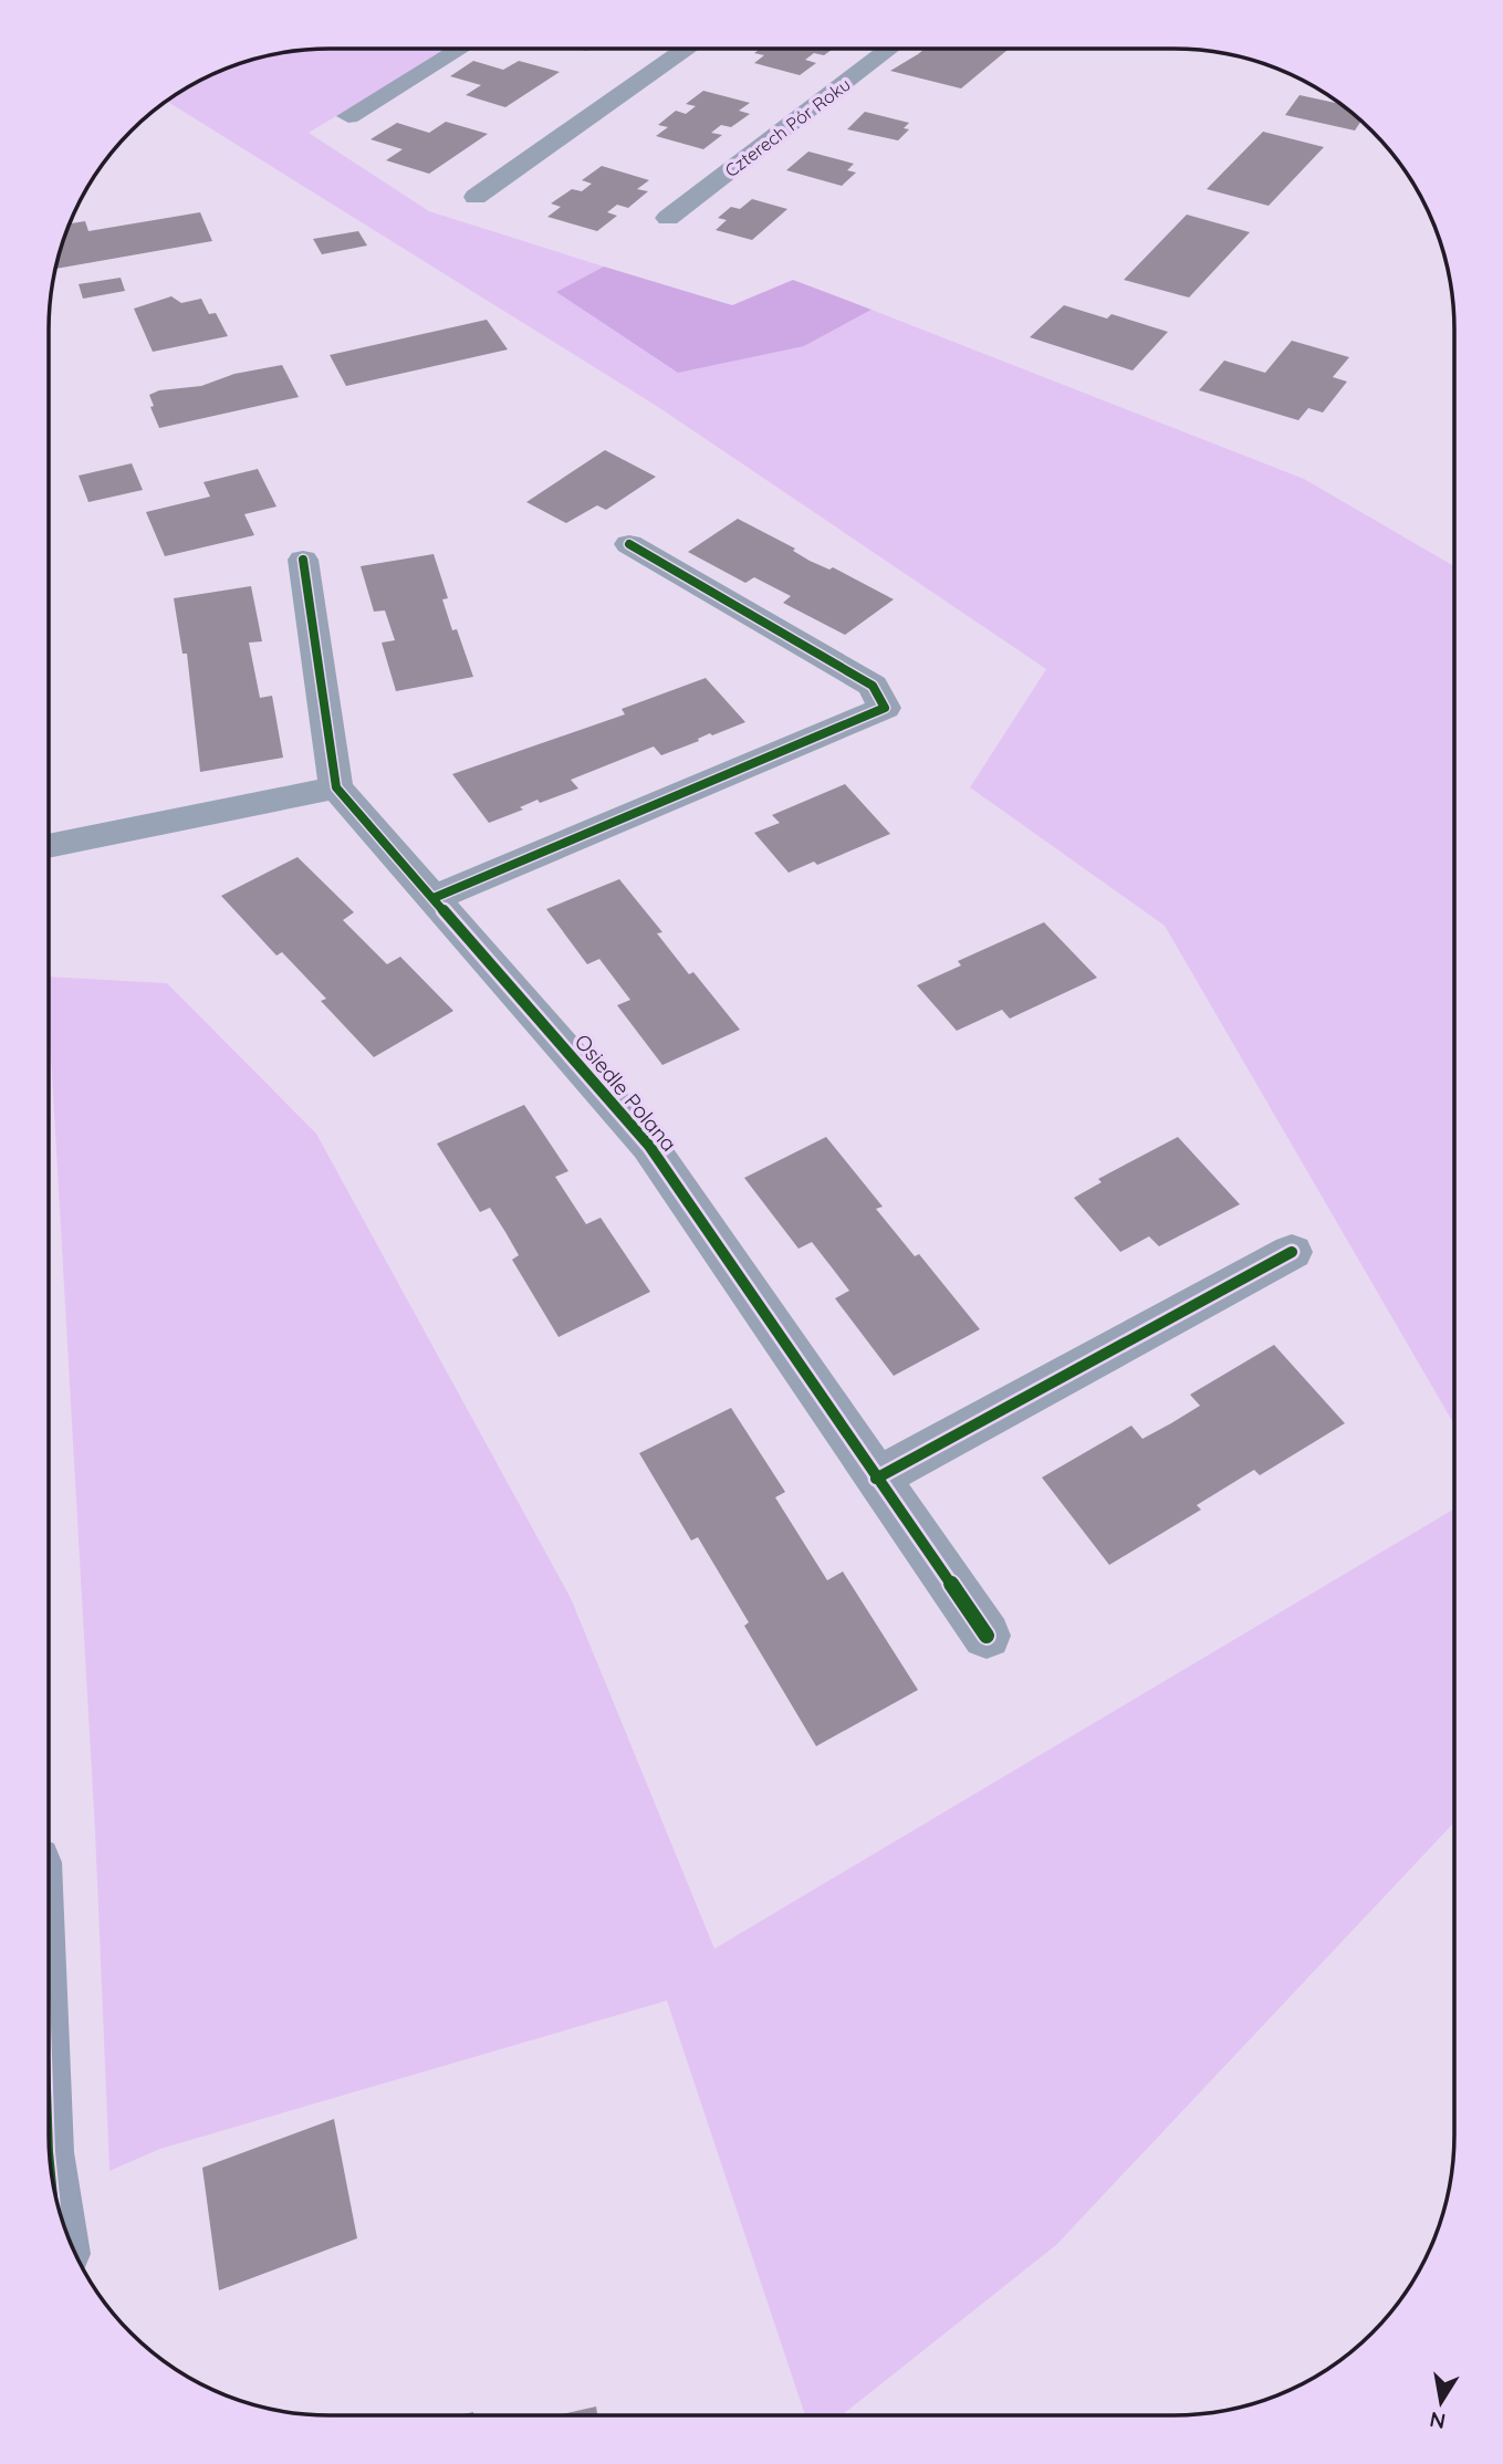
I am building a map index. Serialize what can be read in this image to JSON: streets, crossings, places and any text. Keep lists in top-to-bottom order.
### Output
{
  "streets": {
    "street": ["Czterech Pór Roku", "Osiedle Polana"]
  },
  "north": "bottom"
}
